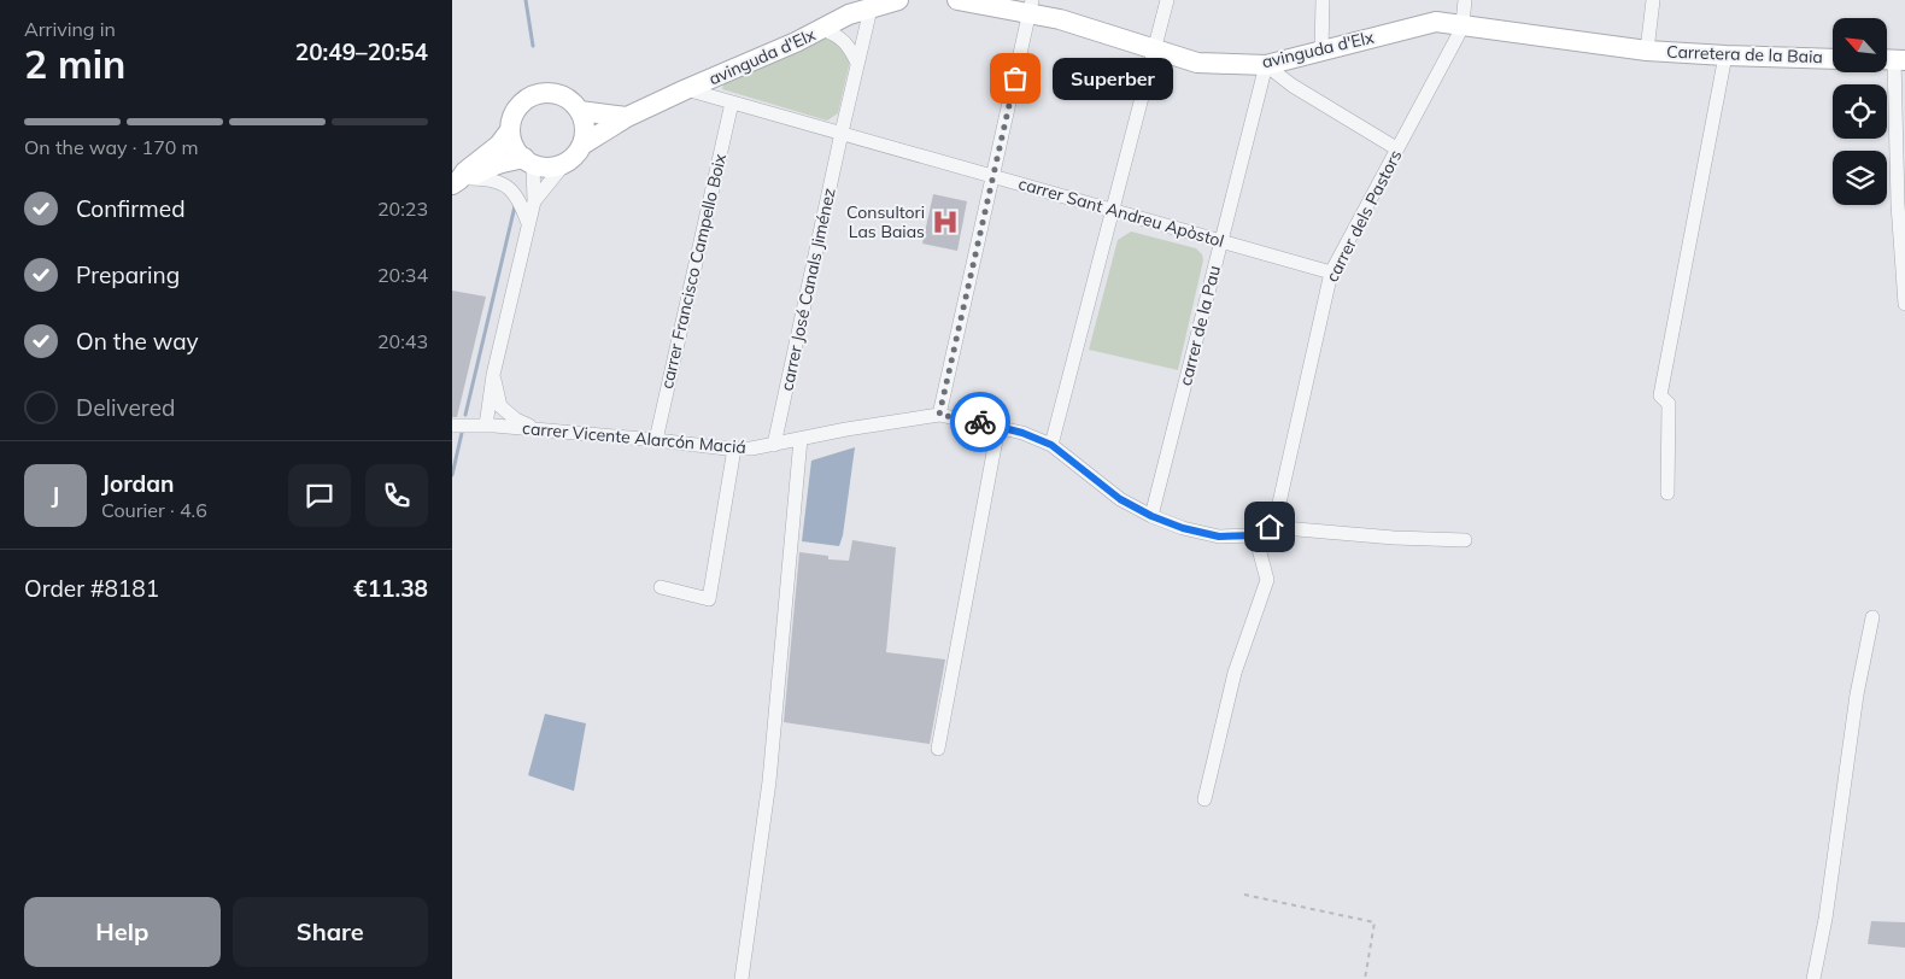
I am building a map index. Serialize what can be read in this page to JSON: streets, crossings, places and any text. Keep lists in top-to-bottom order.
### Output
{
  "streets": {
    "main road": ["avinguda d'Elx", "Carretera de la Baia"],
    "street": [
      "carrer Sant Andreu Apòstol",
      "carrer dels Pastors",
      "carrer Francisco Campello Boix",
      "carrer José Canals Jiménez",
      "carrer de la Pau",
      "carrer Vicente Alarcón Maciá"
    ]
  },
  "crossings": [
    ["avinguda d'Elx", "Carretera de la Baia"],
    ["avinguda d'Elx", "carrer Sant Andreu Apòstol"],
    ["avinguda d'Elx", "carrer dels Pastors"],
    ["avinguda d'Elx", "carrer José Canals Jiménez"],
    ["avinguda d'Elx", "carrer de la Pau"],
    ["carrer Sant Andreu Apòstol", "carrer dels Pastors"],
    ["carrer Sant Andreu Apòstol", "carrer Francisco Campello Boix"],
    ["carrer Sant Andreu Apòstol", "carrer José Canals Jiménez"],
    ["carrer Sant Andreu Apòstol", "carrer de la Pau"],
    ["carrer Francisco Campello Boix", "carrer Vicente Alarcón Maciá"],
    ["carrer José Canals Jiménez", "carrer Vicente Alarcón Maciá"]
  ],
  "places": {
    "other": ["Superber"],
    "hospital": ["Consultori Las Baias"]
  },
  "north": "top left",
  "page": {
    "heading": ["2 min", "Arriving in", "20:49–20:54"],
    "panel": [
      "Jordan",
      "Courier · 4.6",
      "Order #8181",
      "€11.38"
    ],
    "bubble": "Superber",
    "bar": "On the way · 170 m",
    "list": [
      ["Confirmed", "20:23"],
      ["Preparing", "20:34"],
      ["On the way", "20:43"],
      "Delivered"
    ],
    "round": "J",
    "buttons": ["Help", "Share"]
  }
}
